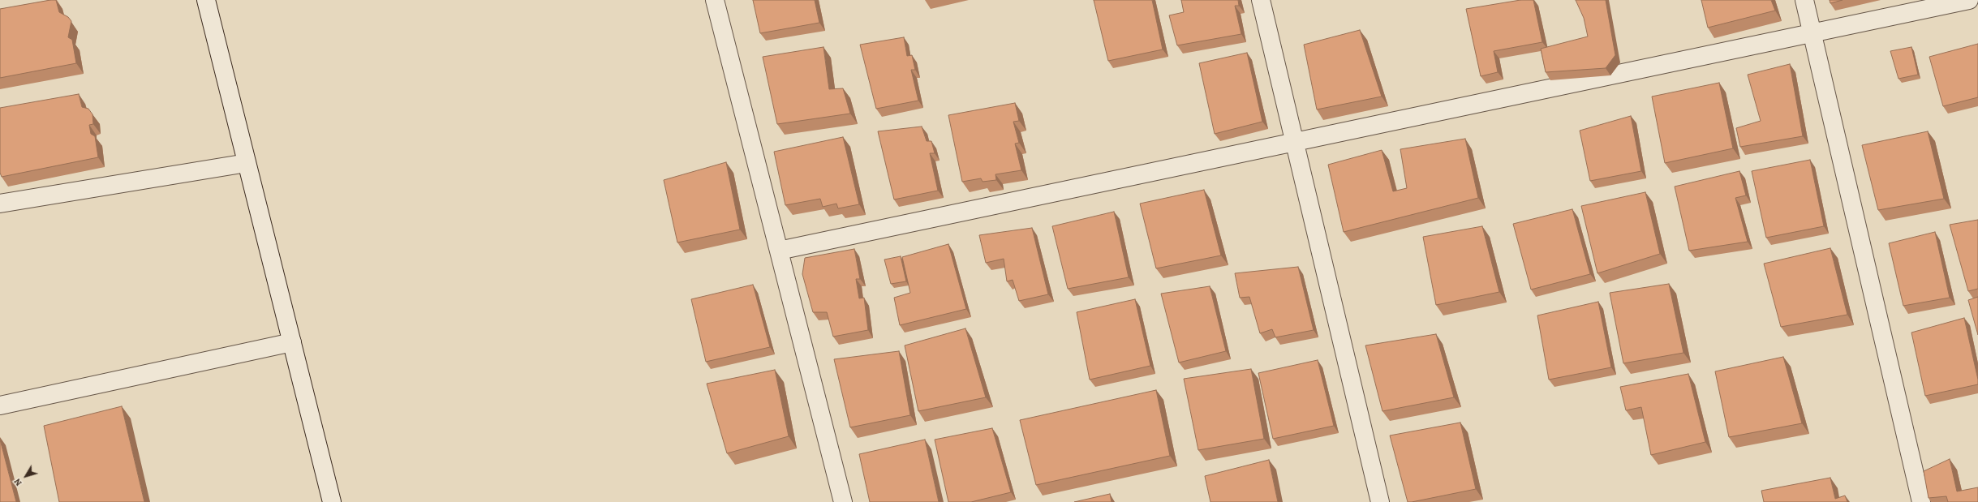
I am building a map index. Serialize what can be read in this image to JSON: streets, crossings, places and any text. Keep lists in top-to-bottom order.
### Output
{
  "north": "bottom left"
}
